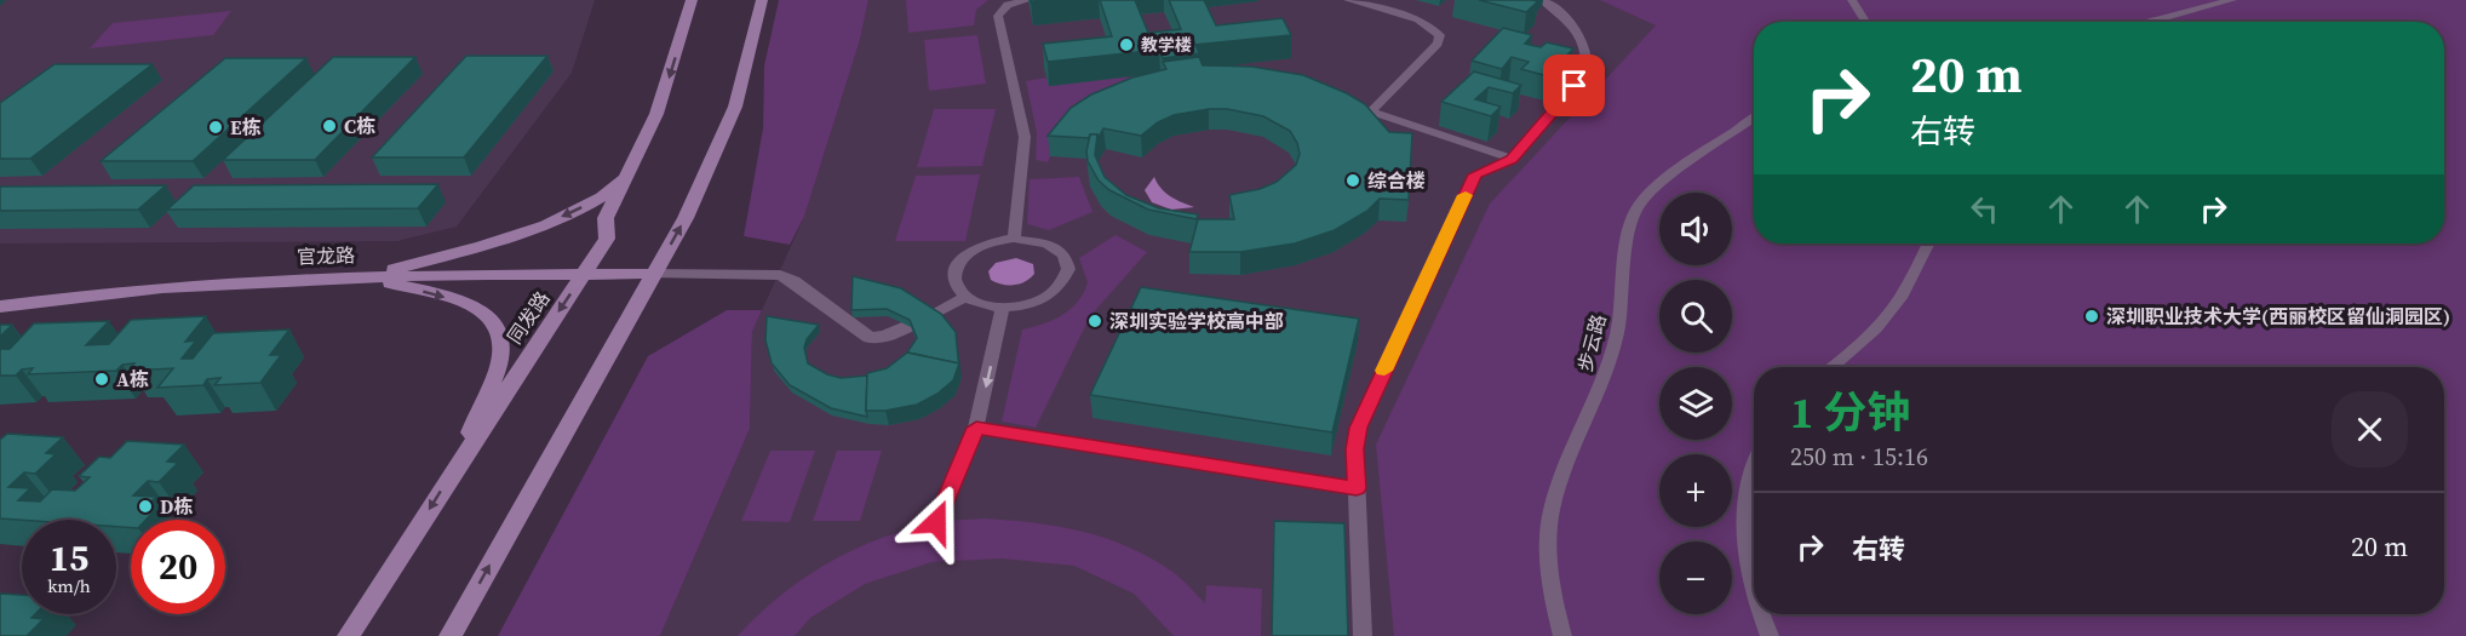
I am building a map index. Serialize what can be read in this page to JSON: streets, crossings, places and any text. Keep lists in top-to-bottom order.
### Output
{
  "streets": {
    "main road": ["官龙路", "同发路"],
    "lane": ["步云路"]
  },
  "crossings": [
    ["官龙路", "同发路"]
  ],
  "places": [
    "教学楼",
    "C栋",
    "E栋",
    "综合楼",
    "深圳职业技术大学(西丽校区留仙洞园区)",
    "深圳实验学校高中部",
    "A栋",
    "D栋"
  ],
  "page": {
    "turn": ["20 m", "右转"],
    "map_buttons": ["+", "−"],
    "heading": ["1 分钟", "250 m · 15:16"],
    "list": [
      {
        "name": "右转",
        "value": "20 m"
      }
    ],
    "speed": "15 km/h",
    "limit": "20"
  }
}
